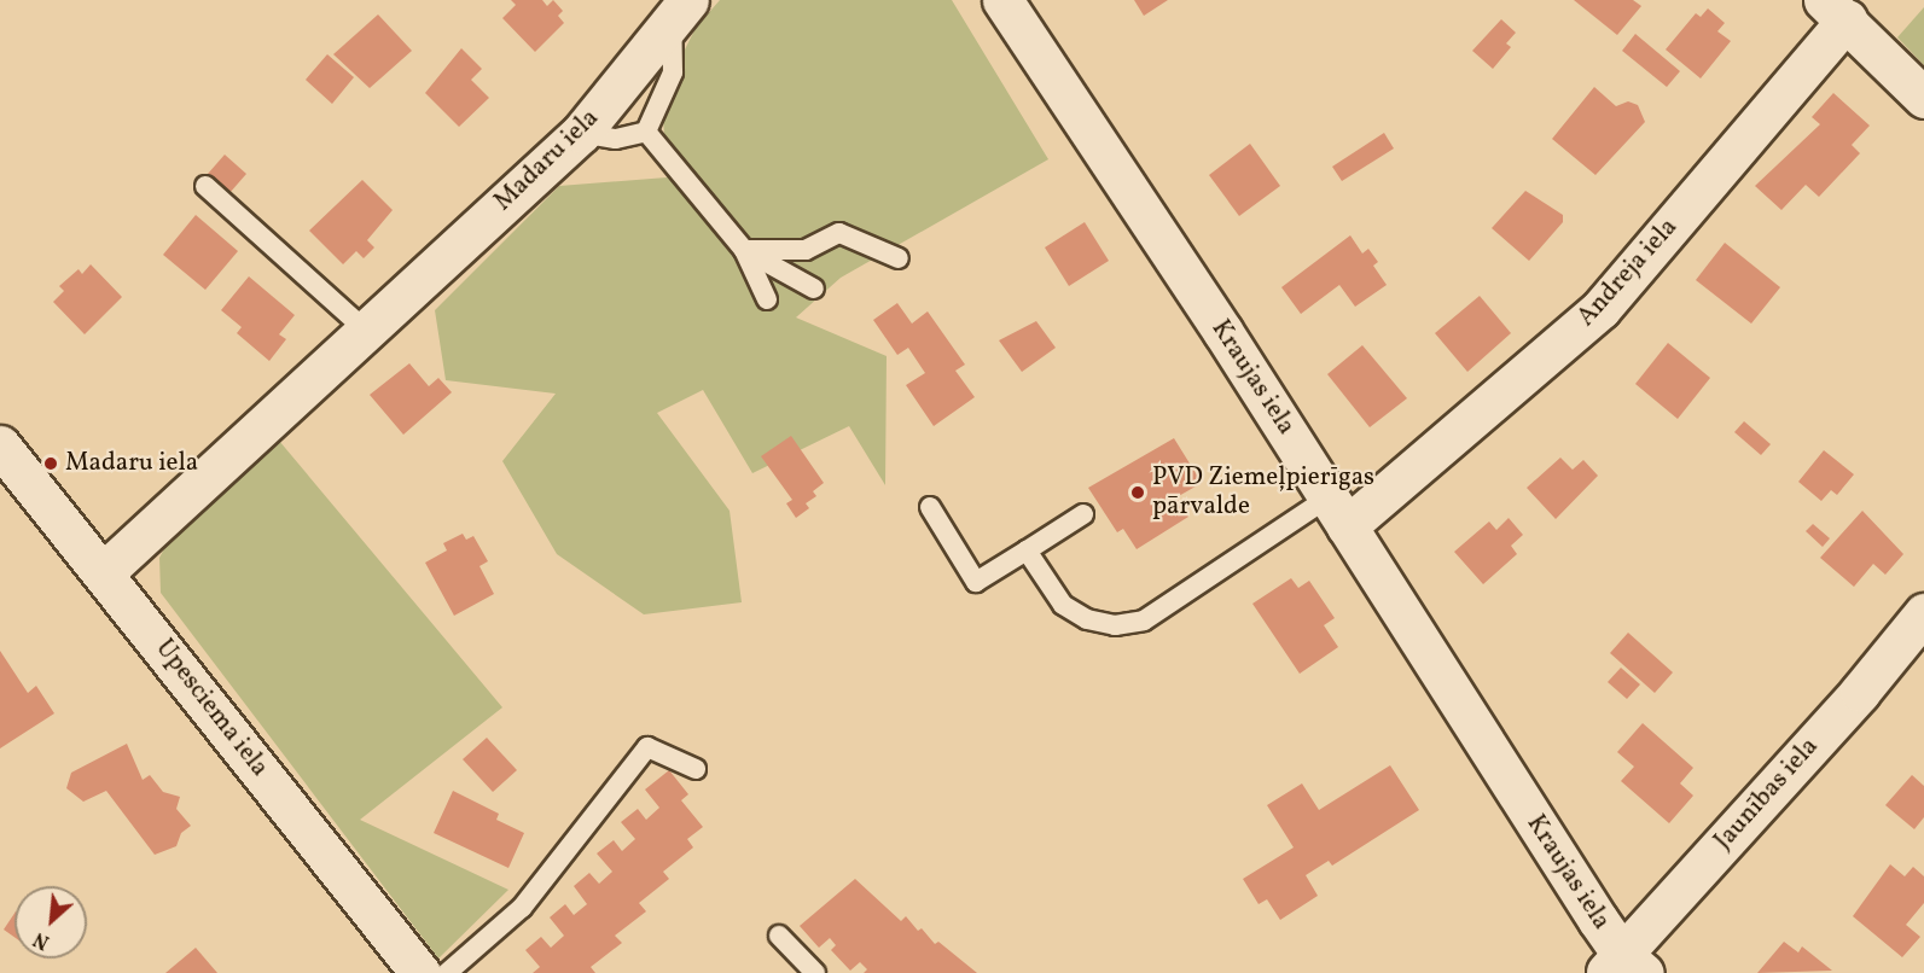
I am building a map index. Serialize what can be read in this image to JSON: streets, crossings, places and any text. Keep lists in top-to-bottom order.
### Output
{
  "streets": {
    "street": [
      "Madaru iela",
      "Andreja iela",
      "Kraujas iela",
      "Upesciema iela",
      "Jaunības iela"
    ]
  },
  "crossings": [
    ["Madaru iela", "Upesciema iela"],
    ["Andreja iela", "Kraujas iela"],
    ["Kraujas iela", "Jaunības iela"]
  ],
  "places": ["Madaru iela", "PVD Ziemeļpierīgas pārvalde"],
  "north": "bottom left"
}
